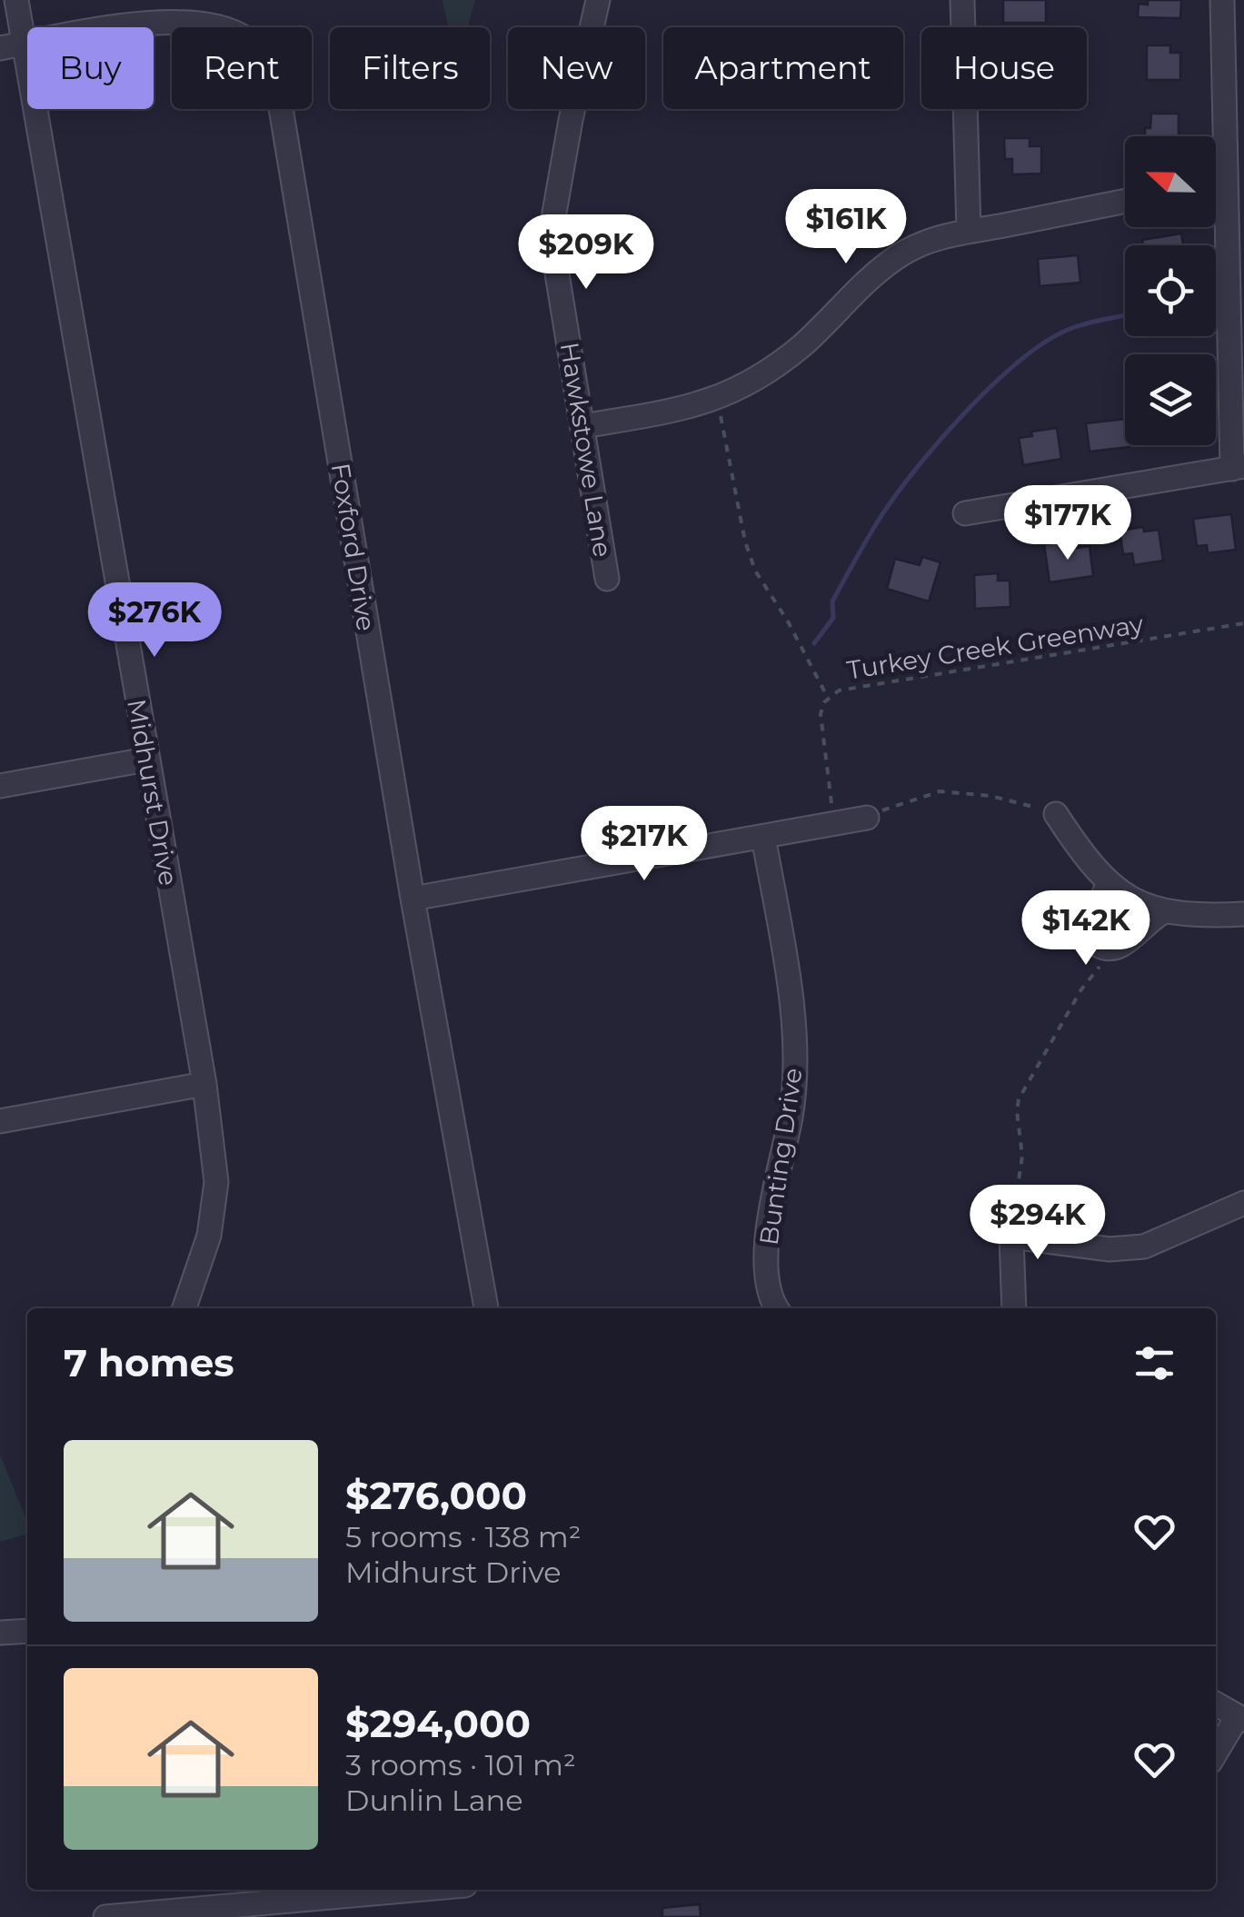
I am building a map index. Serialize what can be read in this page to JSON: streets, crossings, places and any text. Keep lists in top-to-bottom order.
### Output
{
  "streets": {
    "street": [
      "Hawkstowe Lane",
      "Foxford Drive",
      "Midhurst Drive",
      "Bunting Drive"
    ],
    "path": ["Turkey Creek Greenway"]
  },
  "crossings": [
    ["Foxford Drive", "Midhurst Drive"]
  ],
  "north": "left",
  "page": {
    "chip": [
      "Buy",
      "Rent",
      "Filters",
      "New",
      "Apartment",
      "House"
    ],
    "price": [
      "$161K",
      "$209K",
      "$177K",
      "$276K",
      "$217K",
      "$142K",
      "$294K"
    ],
    "heading": "7 homes",
    "list": [
      {
        "name": "$276,000",
        "note": "5 rooms · 138 m² · Midhurst Drive"
      },
      {
        "name": "$294,000",
        "note": "3 rooms · 101 m² · Dunlin Lane"
      }
    ]
  }
}
